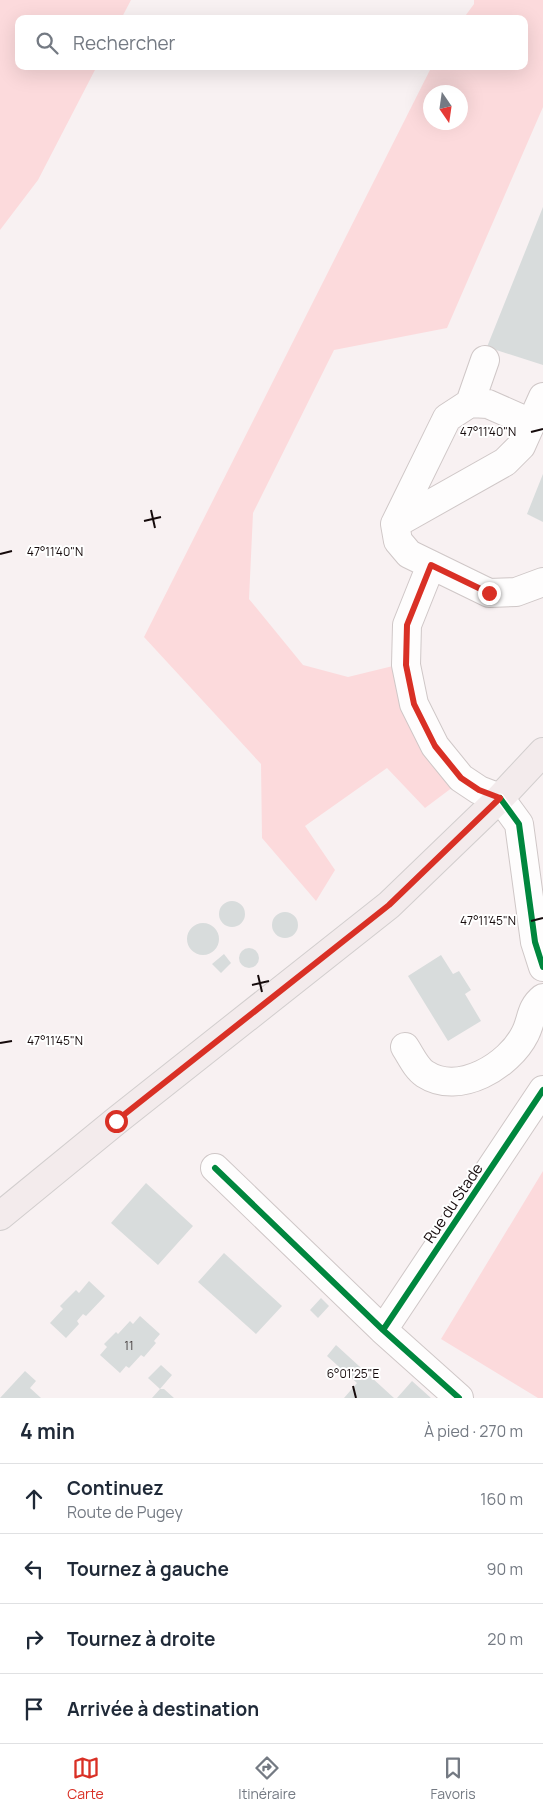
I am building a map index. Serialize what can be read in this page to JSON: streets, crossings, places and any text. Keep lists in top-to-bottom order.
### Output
{
  "streets": {
    "street": ["Rue du Stade"]
  },
  "house_numbers": ["11"],
  "north": "bottom",
  "page": {
    "search": "Rechercher",
    "heading": ["4 min", "À pied · 270 m"],
    "list": [
      ["Continuez", "Route de Pugey", "160 m"],
      ["Tournez à gauche", "90 m"],
      ["Tournez à droite", "20 m"],
      "Arrivée à destination"
    ],
    "nav": ["Carte", "Itinéraire", "Favoris"]
  },
  "coordinates": ["47°11'40\"N", "47°11'45\"N", "6°01'25\"E"]
}
